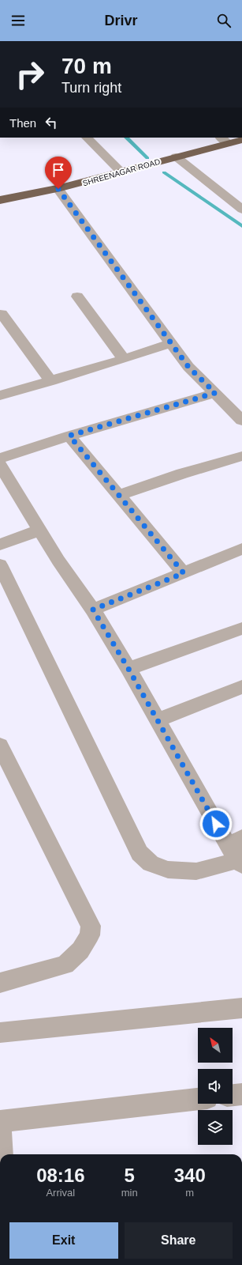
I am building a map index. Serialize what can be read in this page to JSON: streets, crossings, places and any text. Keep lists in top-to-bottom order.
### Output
{
  "streets": {
    "highway": ["SHREENAGAR ROAD"]
  },
  "north": "top left",
  "page": {
    "header": "Drivr",
    "turn": ["70 m", "Turn right"],
    "then": "Then",
    "eta": [
      "08:16",
      "Arrival",
      "5",
      "min",
      "340",
      "m"
    ],
    "buttons": ["Exit", "Share"]
  }
}
